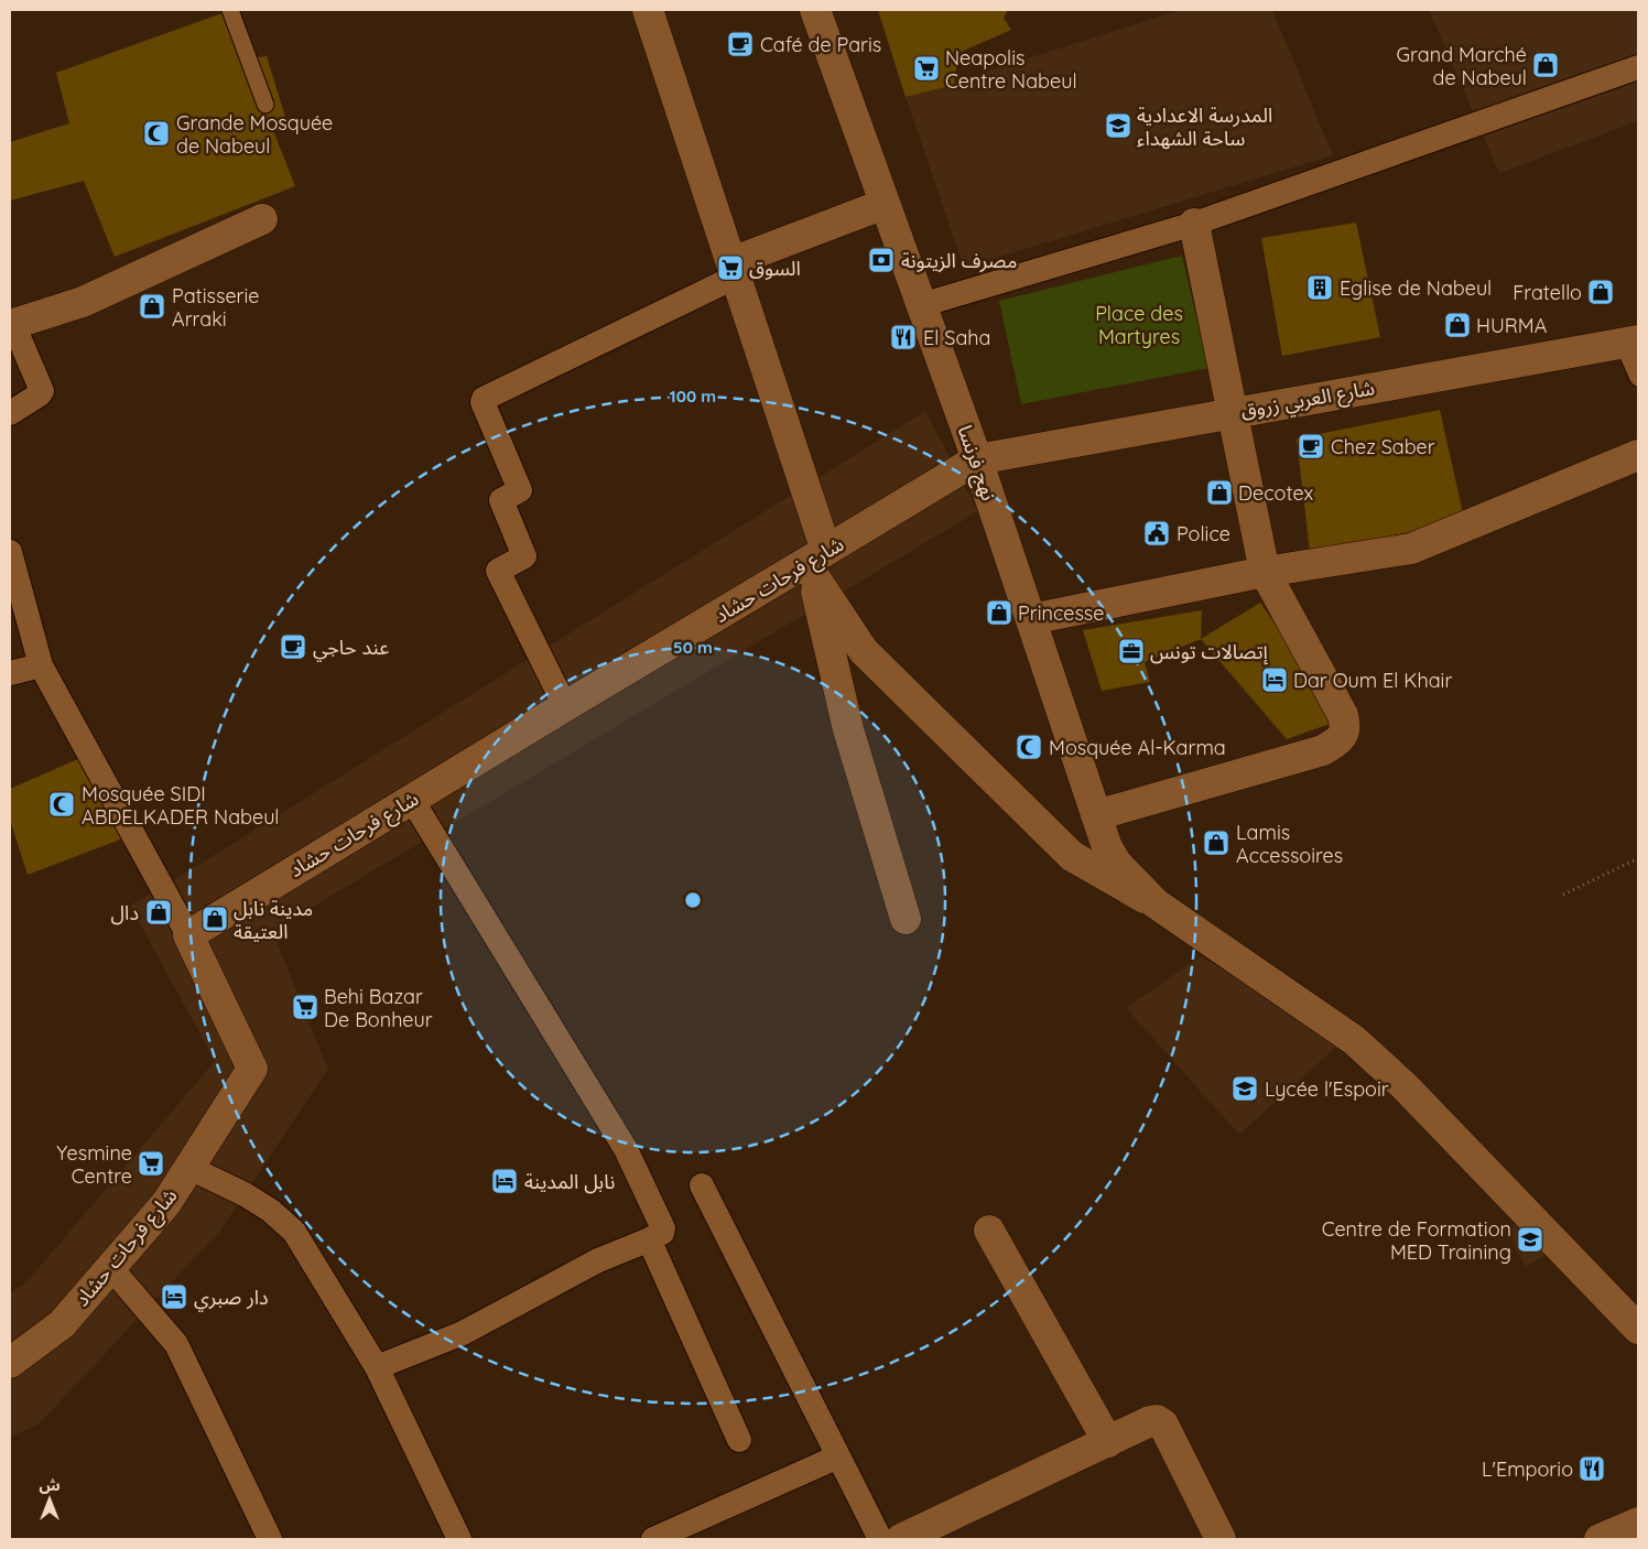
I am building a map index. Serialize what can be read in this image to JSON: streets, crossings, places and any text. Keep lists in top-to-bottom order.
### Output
{
  "streets": {
    "street": ["شارع العربي زروق", "نهج فرنسا", "شارع فرحات حشاد"]
  },
  "crossings": [
    ["شارع العربي زروق", "نهج فرنسا"],
    ["شارع العربي زروق", "شارع فرحات حشاد"],
    ["نهج فرنسا", "شارع فرحات حشاد"]
  ],
  "parks": ["Place des Martyres"],
  "places": {
    "cafe": ["Café de Paris", "Chez Saber", "عند حاجي"],
    "shop": [
      "Grand Marché de Nabeul",
      "Fratello",
      "Patisserie Arraki",
      "HURMA",
      "Decotex",
      "Princesse",
      "Lamis Accessoires",
      "دال",
      "مدينة نابل العتيقة"
    ],
    "supermarket": [
      "Neapolis Centre Nabeul",
      "السوق",
      "Behi Bazar De Bonheur",
      "Yesmine Centre"
    ],
    "school or university": ["المدرسة الاعدادية ساحة الشهداء", "Lycée l'Espoir", "Centre de Formation MED Training"],
    "mosque": ["Grande Mosquée de Nabeul", "Mosquée Al-Karma", "Mosquée SIDI ABDELKADER Nabeul"],
    "bank": ["مصرف الزيتونة"],
    "building": ["Eglise de Nabeul"],
    "restaurant": ["El Saha", "L'Emporio"],
    "public building": ["Police"],
    "office": ["إتصالات تونس"],
    "hotel": ["Dar Oum El Khair", "نابل المدينة", "دار صبري"]
  },
  "north": "top",
  "rings": ["100 m", "50 m"]
}
